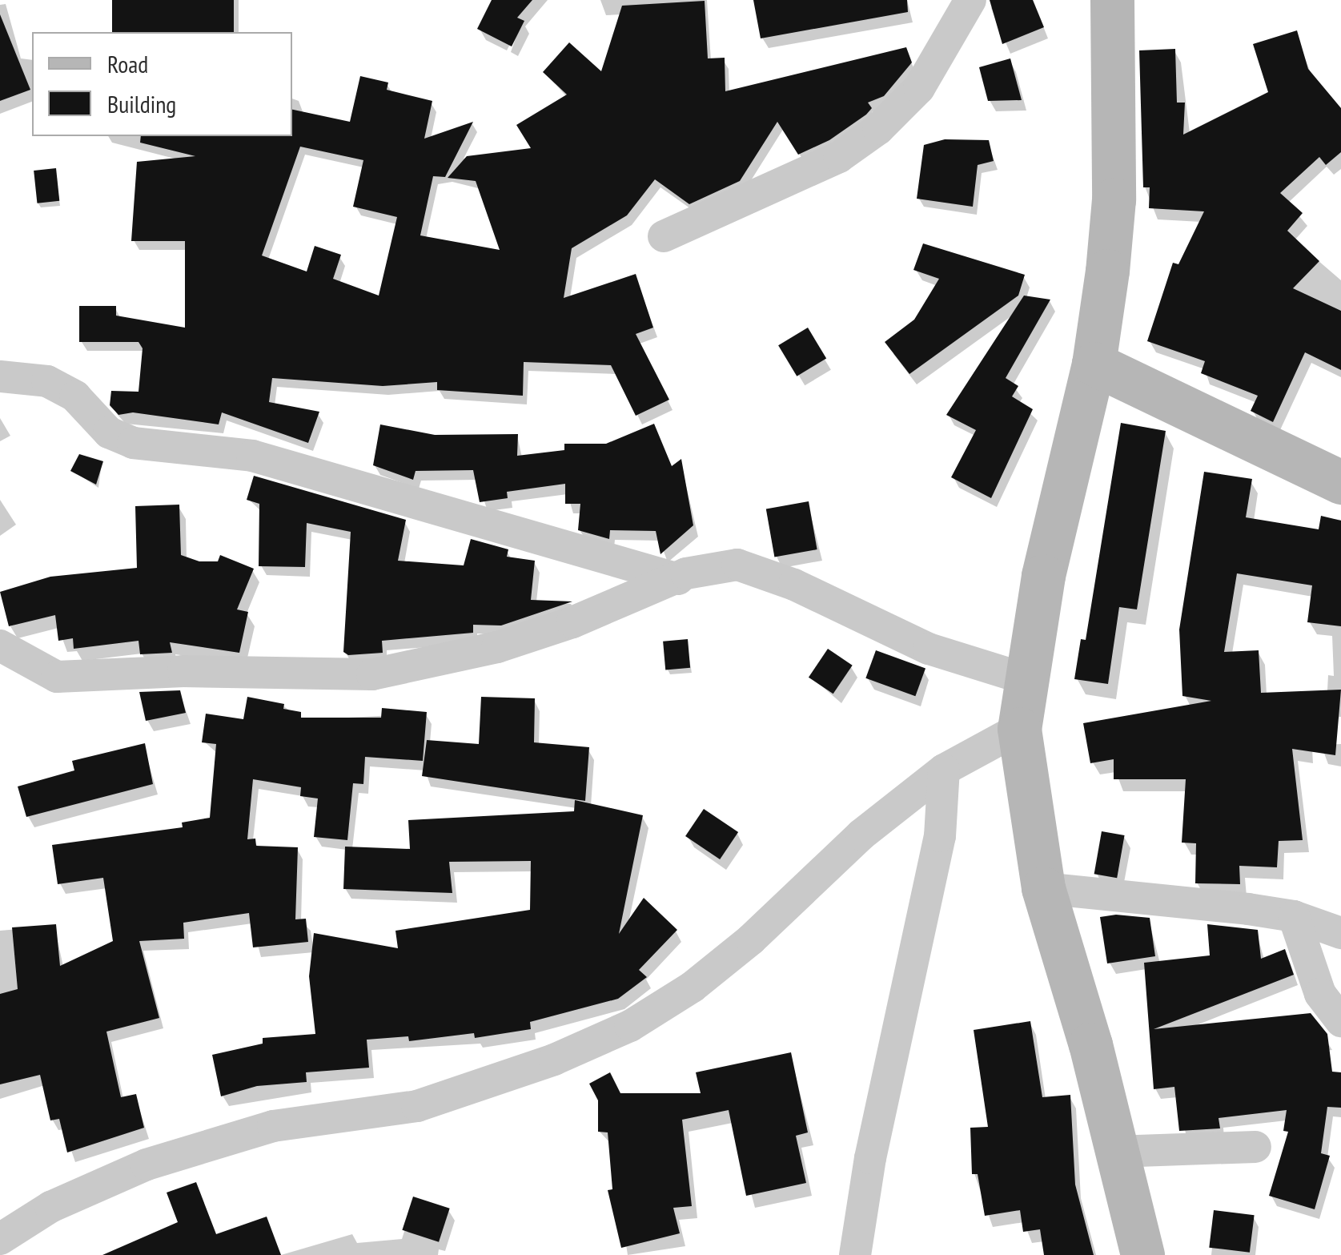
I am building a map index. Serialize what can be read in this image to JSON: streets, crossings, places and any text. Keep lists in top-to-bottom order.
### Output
{
  "legend": ["Road", "Building"]
}
